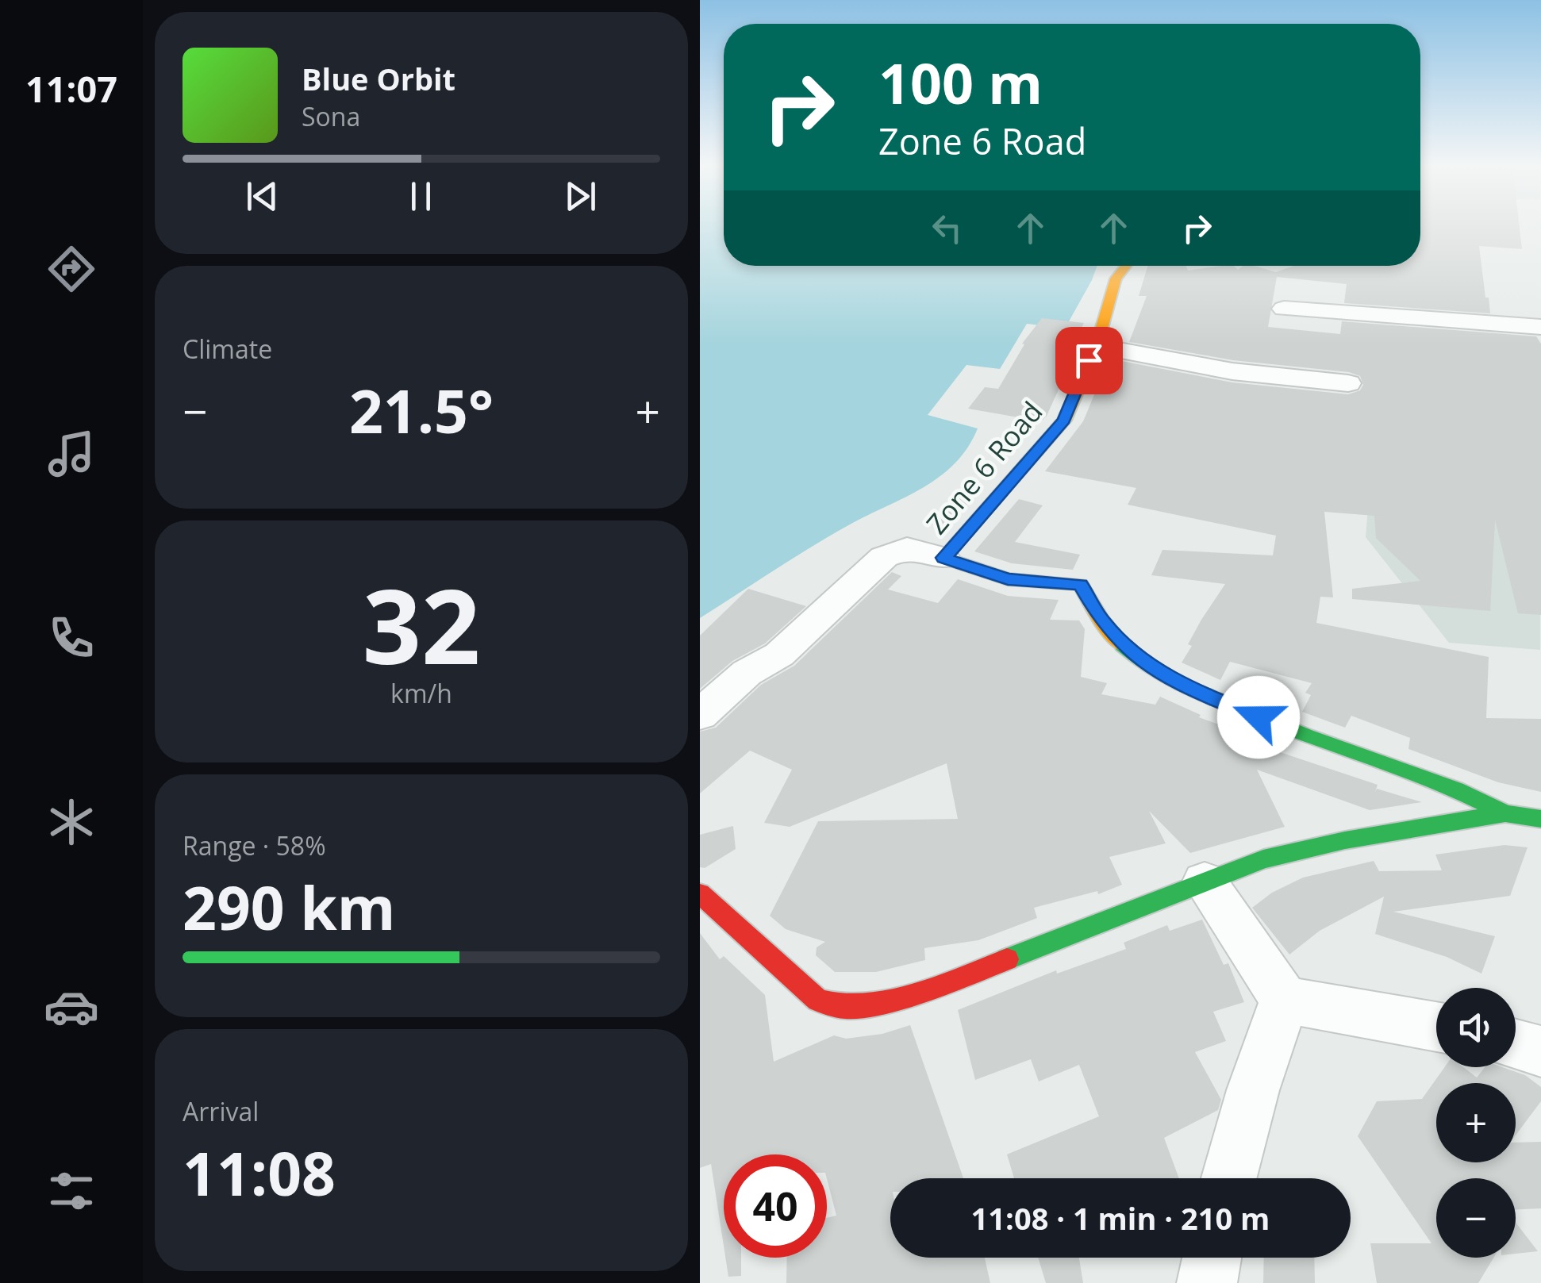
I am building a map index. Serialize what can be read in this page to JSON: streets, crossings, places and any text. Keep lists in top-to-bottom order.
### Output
{
  "streets": {
    "street": ["Zone 6 Road"]
  },
  "page": {
    "tabs": "11:07",
    "turn": ["100 m", "Zone 6 Road"],
    "song": ["Blue Orbit", "Sona"],
    "tile": [
      "Climate",
      ["32", "km/h"],
      ["Range · 58%", "290 km"],
      ["Arrival", "11:08"]
    ],
    "heat": ["−", "21.5°", "+"],
    "map_buttons": ["+", "−"],
    "limit": "40",
    "trip": "11:08 · 1 min · 210 m"
  }
}
